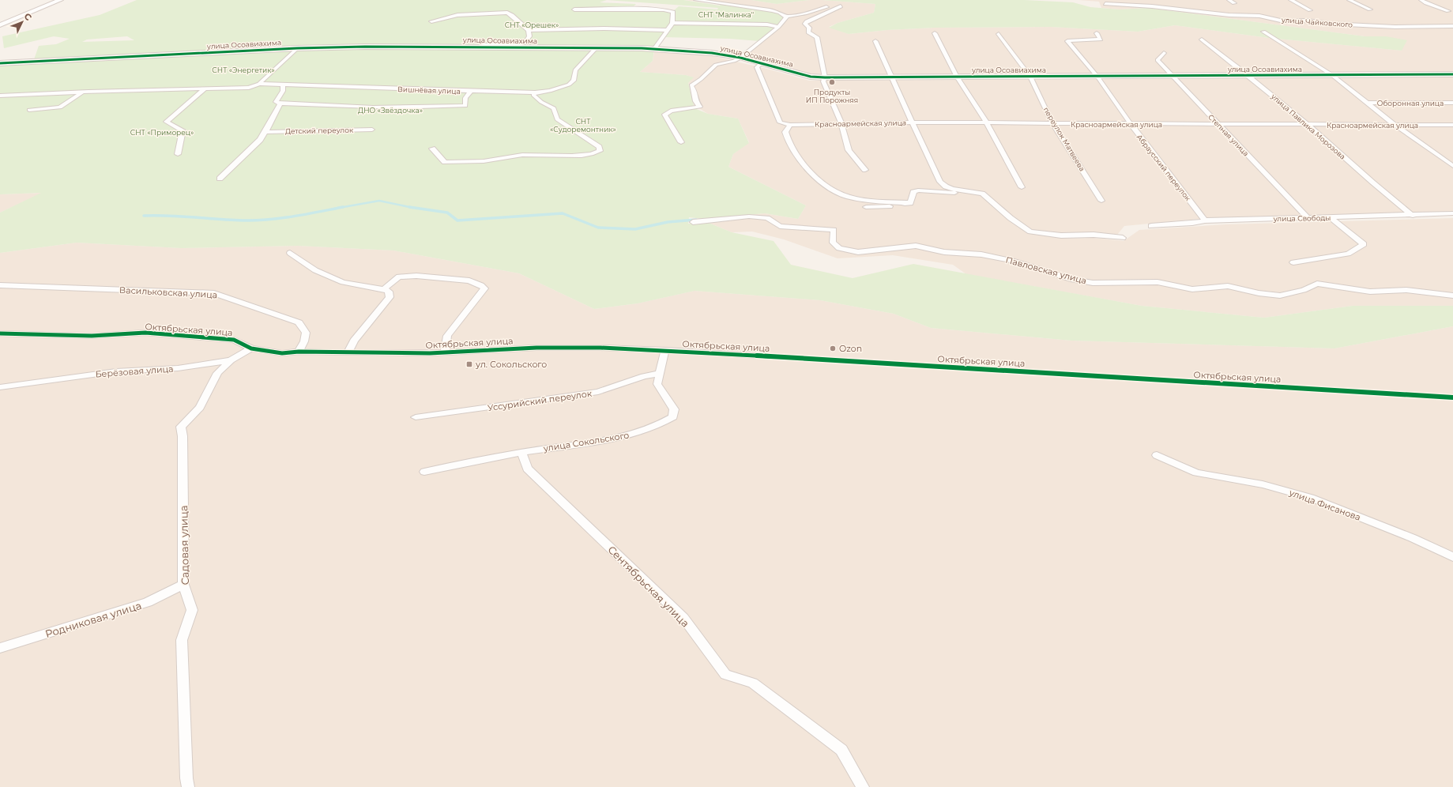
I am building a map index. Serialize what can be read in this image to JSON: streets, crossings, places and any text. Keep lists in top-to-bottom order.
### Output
{
  "streets": {
    "street": [
      "улица Чайковского",
      "улица Осоавиахима",
      "Вишнёвая улица",
      "Оборонная улица",
      "Красноармейская улица",
      "улица Павлика Морозова",
      "Детский переулок",
      "Степная улица",
      "переулок Матвеева",
      "Абраусский переулок",
      "улица Свободы",
      "Павловская улица",
      "Васильковская улица",
      "Октябрьская улица",
      "Берёзовая улица",
      "Уссурийский переулок",
      "улица Сокольского",
      "улица Фисанова",
      "Садовая улица",
      "Сентябрьская улица",
      "Родниковая улица"
    ]
  },
  "crossings": [
    ["улица Осоавиахима", "Вишнёвая улица"],
    ["улица Осоавиахима", "Красноармейская улица"],
    ["улица Осоавиахима", "улица Павлика Морозова"],
    ["улица Осоавиахима", "Степная улица"],
    ["улица Осоавиахима", "переулок Матвеева"],
    ["улица Осоавиахима", "Абраусский переулок"],
    ["Красноармейская улица", "улица Павлика Морозова"],
    ["Красноармейская улица", "Степная улица"],
    ["Красноармейская улица", "переулок Матвеева"],
    ["Красноармейская улица", "Абраусский переулок"],
    ["улица Павлика Морозова", "улица Свободы"],
    ["Степная улица", "улица Свободы"],
    ["Абраусский переулок", "улица Свободы"],
    ["Васильковская улица", "Октябрьская улица"],
    ["Октябрьская улица", "улица Сокольского"],
    ["Октябрьская улица", "Садовая улица"],
    ["Берёзовая улица", "Садовая улица"],
    ["Уссурийский переулок", "улица Сокольского"],
    ["улица Сокольского", "Сентябрьская улица"],
    ["Садовая улица", "Родниковая улица"]
  ],
  "parks": [
    "СНТ \"Малинка\"",
    "СНТ «Орешек»",
    "СНТ «Энергетик»",
    "ДНО «Звёздочка»",
    "СНТ «Судоремонтник»",
    "СНТ «Приморец»"
  ],
  "places": {
    "other": ["Продукты ИП Порожняя", "Ozon"],
    "transit": ["ул. Сокольского"]
  },
  "north": "top right"
}
